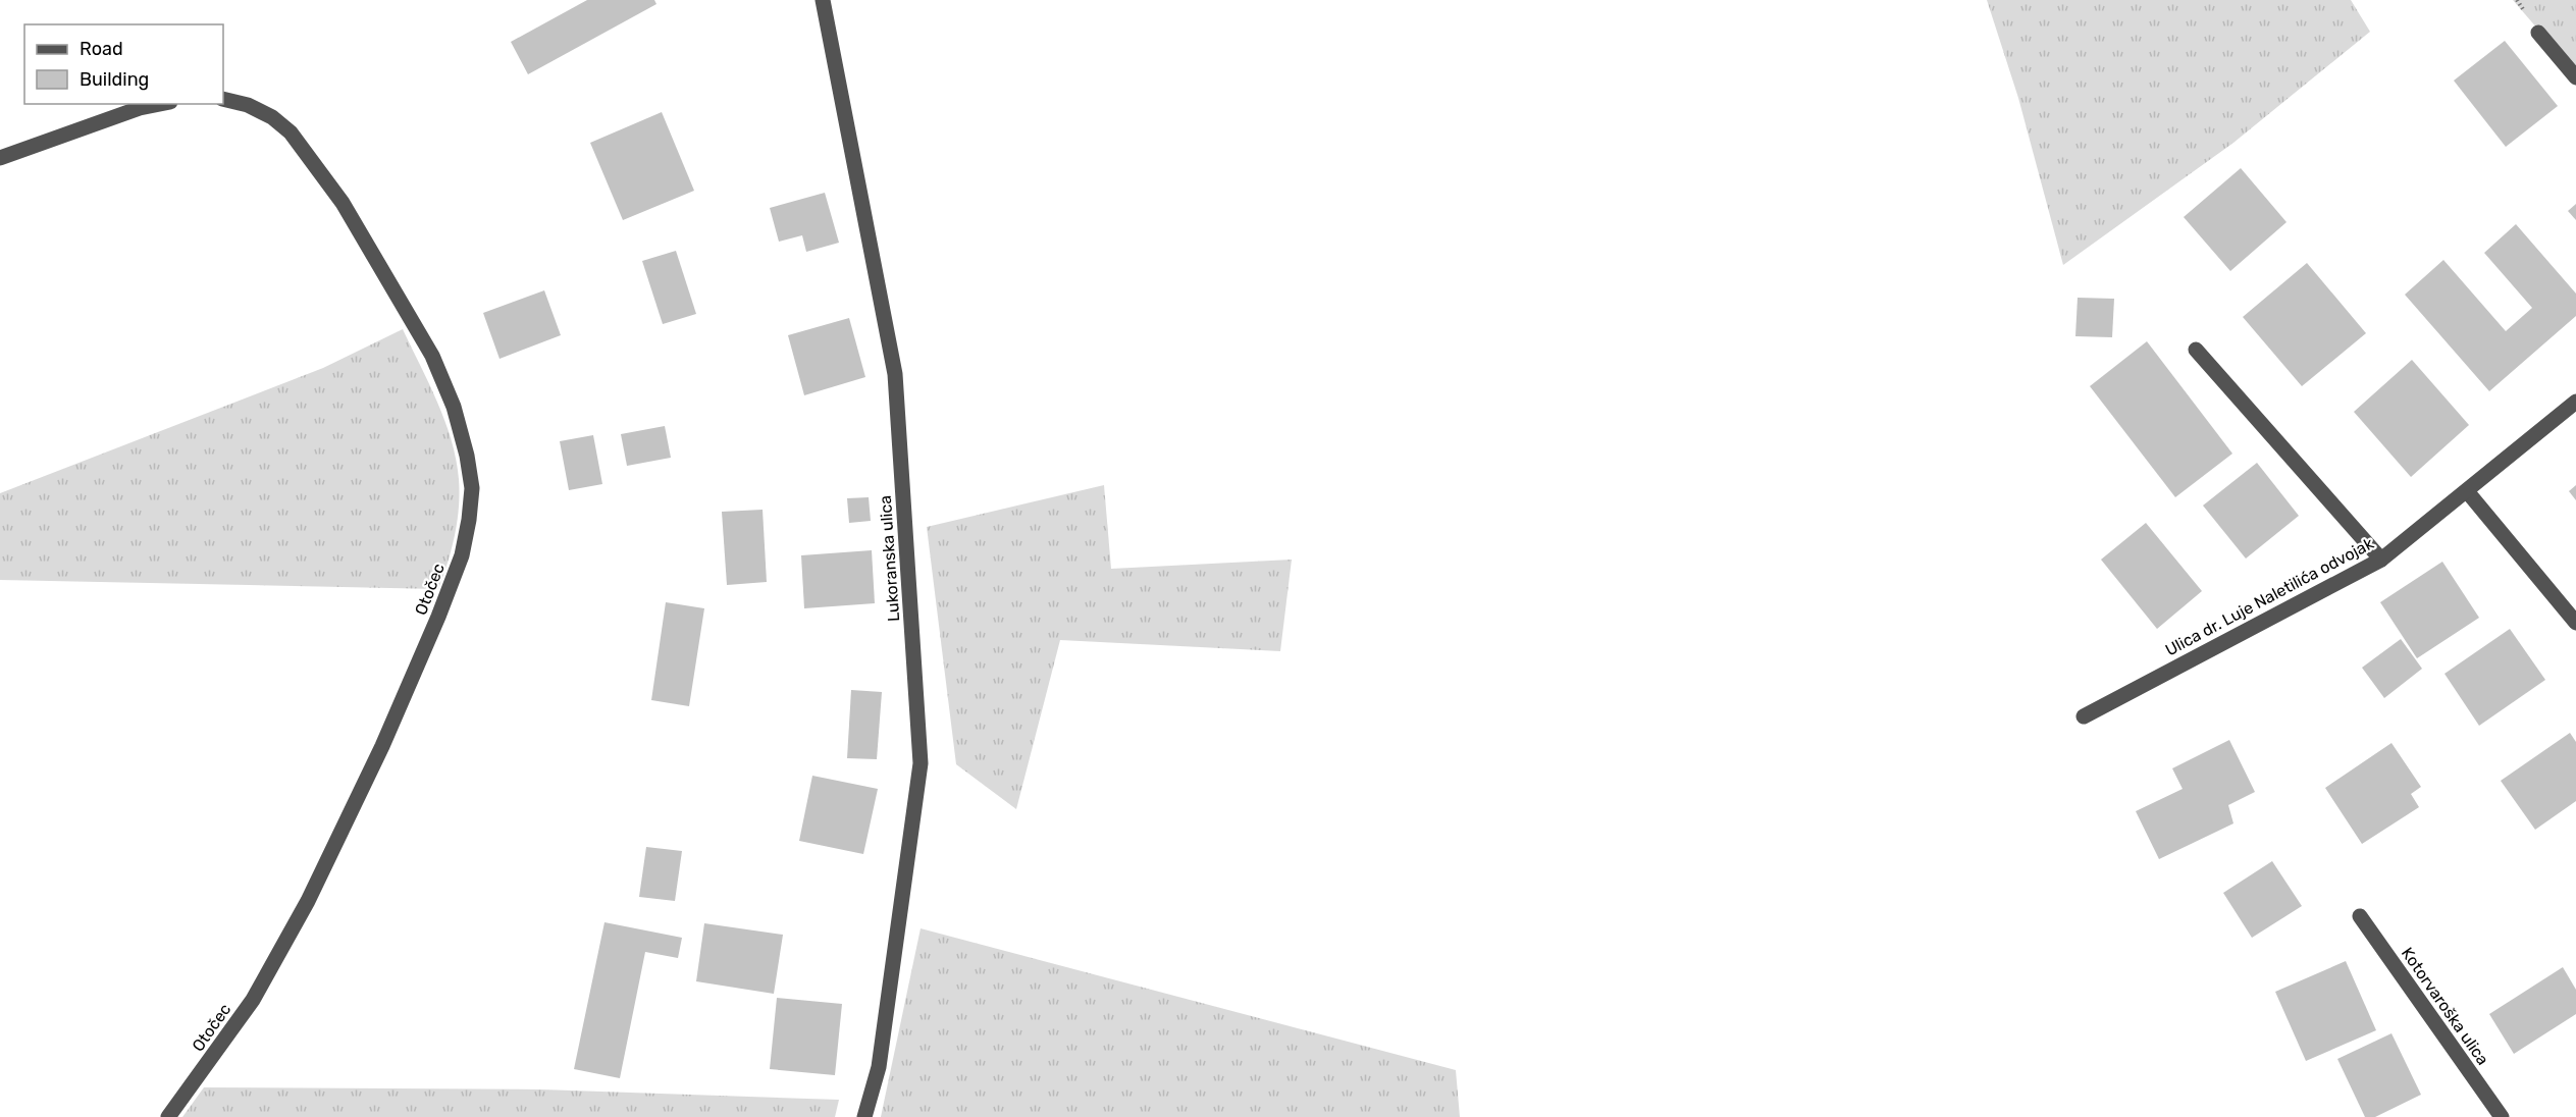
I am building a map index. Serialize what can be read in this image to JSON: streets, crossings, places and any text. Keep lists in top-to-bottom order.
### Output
{
  "streets": {
    "street": [
      "Lukoranska ulica",
      "Otočec",
      "Ulica dr. Luje Naletilića odvojak",
      "Kotorvaroška ulica"
    ]
  },
  "legend": ["Road", "Building"]
}
